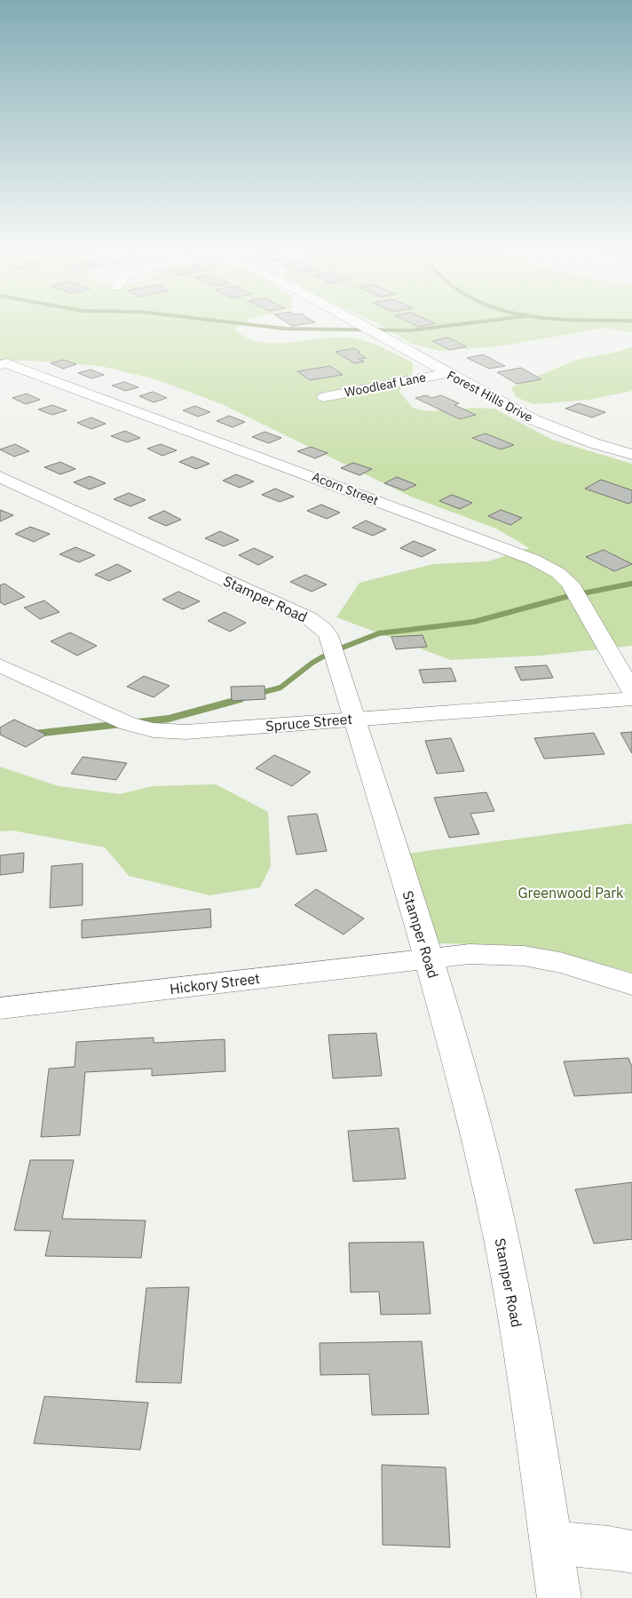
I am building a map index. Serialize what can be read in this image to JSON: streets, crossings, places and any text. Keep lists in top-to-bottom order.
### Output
{
  "streets": {
    "street": [
      "Woodleaf Lane",
      "Forest Hills Drive",
      "Acorn Street",
      "Stamper Road",
      "Spruce Street",
      "Hickory Street"
    ]
  },
  "crossings": [
    ["Woodleaf Lane", "Forest Hills Drive"],
    ["Stamper Road", "Spruce Street"],
    ["Stamper Road", "Hickory Street"]
  ],
  "parks": ["Greenwood Park"]
}
